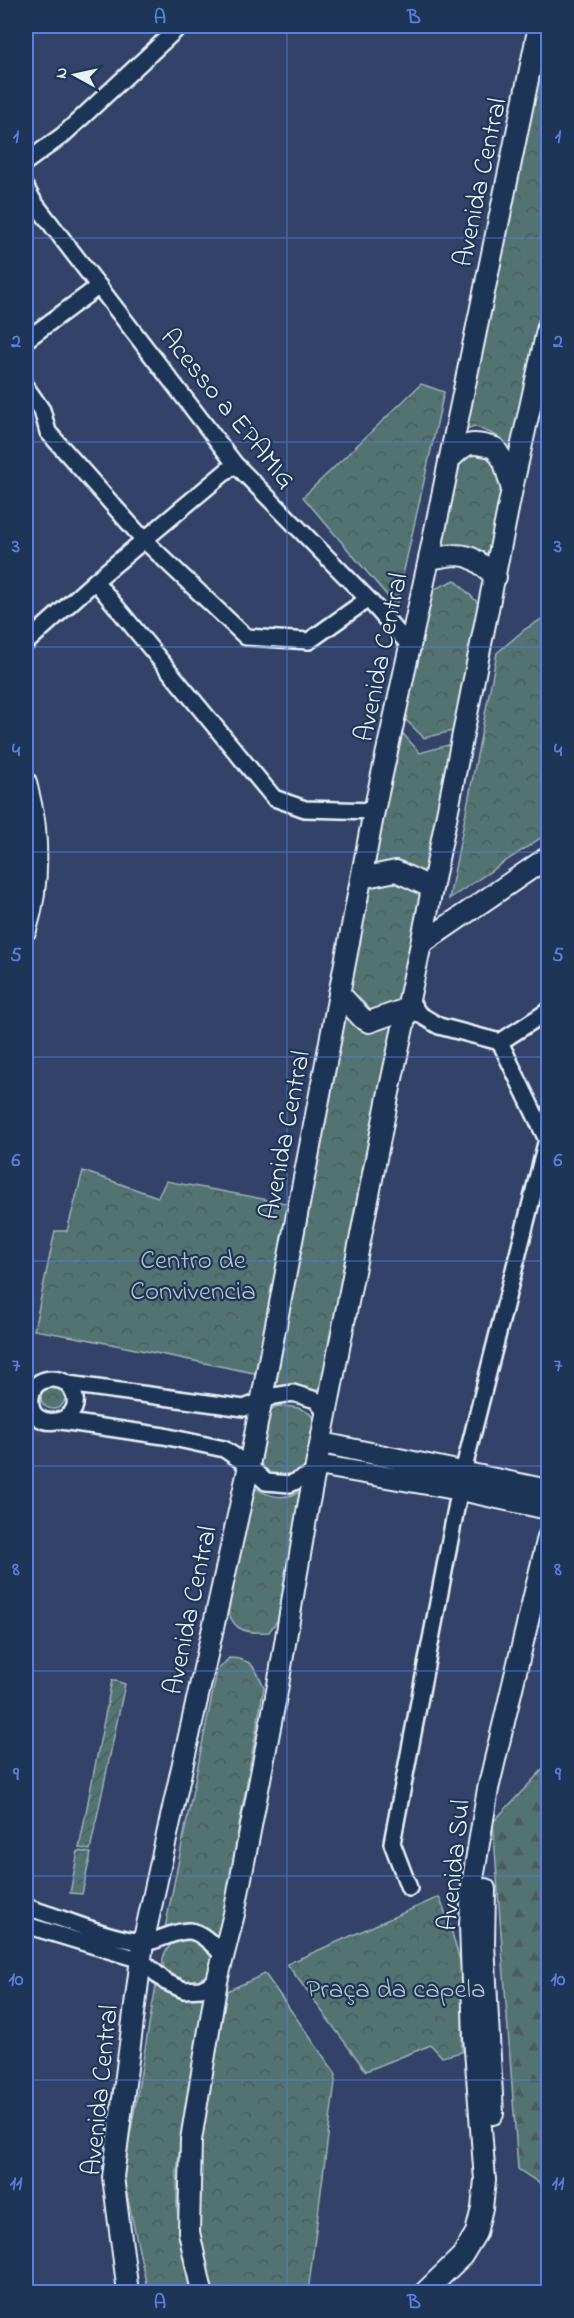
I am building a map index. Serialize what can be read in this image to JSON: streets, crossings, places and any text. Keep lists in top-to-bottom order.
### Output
{
  "streets": {
    "street": ["Avenida Central", "Acesso a EPAMIG", "Avenida Sul"]
  },
  "crossings": [
    ["Avenida Central", "Acesso a EPAMIG"]
  ],
  "parks": ["Centro de Convivencia", "Praça da capela"],
  "north": "left",
  "grid": {
    "columns": ["A", "B"],
    "rows": [
      "1",
      "2",
      "3",
      "4",
      "5",
      "6",
      "7",
      "8",
      "9",
      "10",
      "11"
    ]
  }
}
